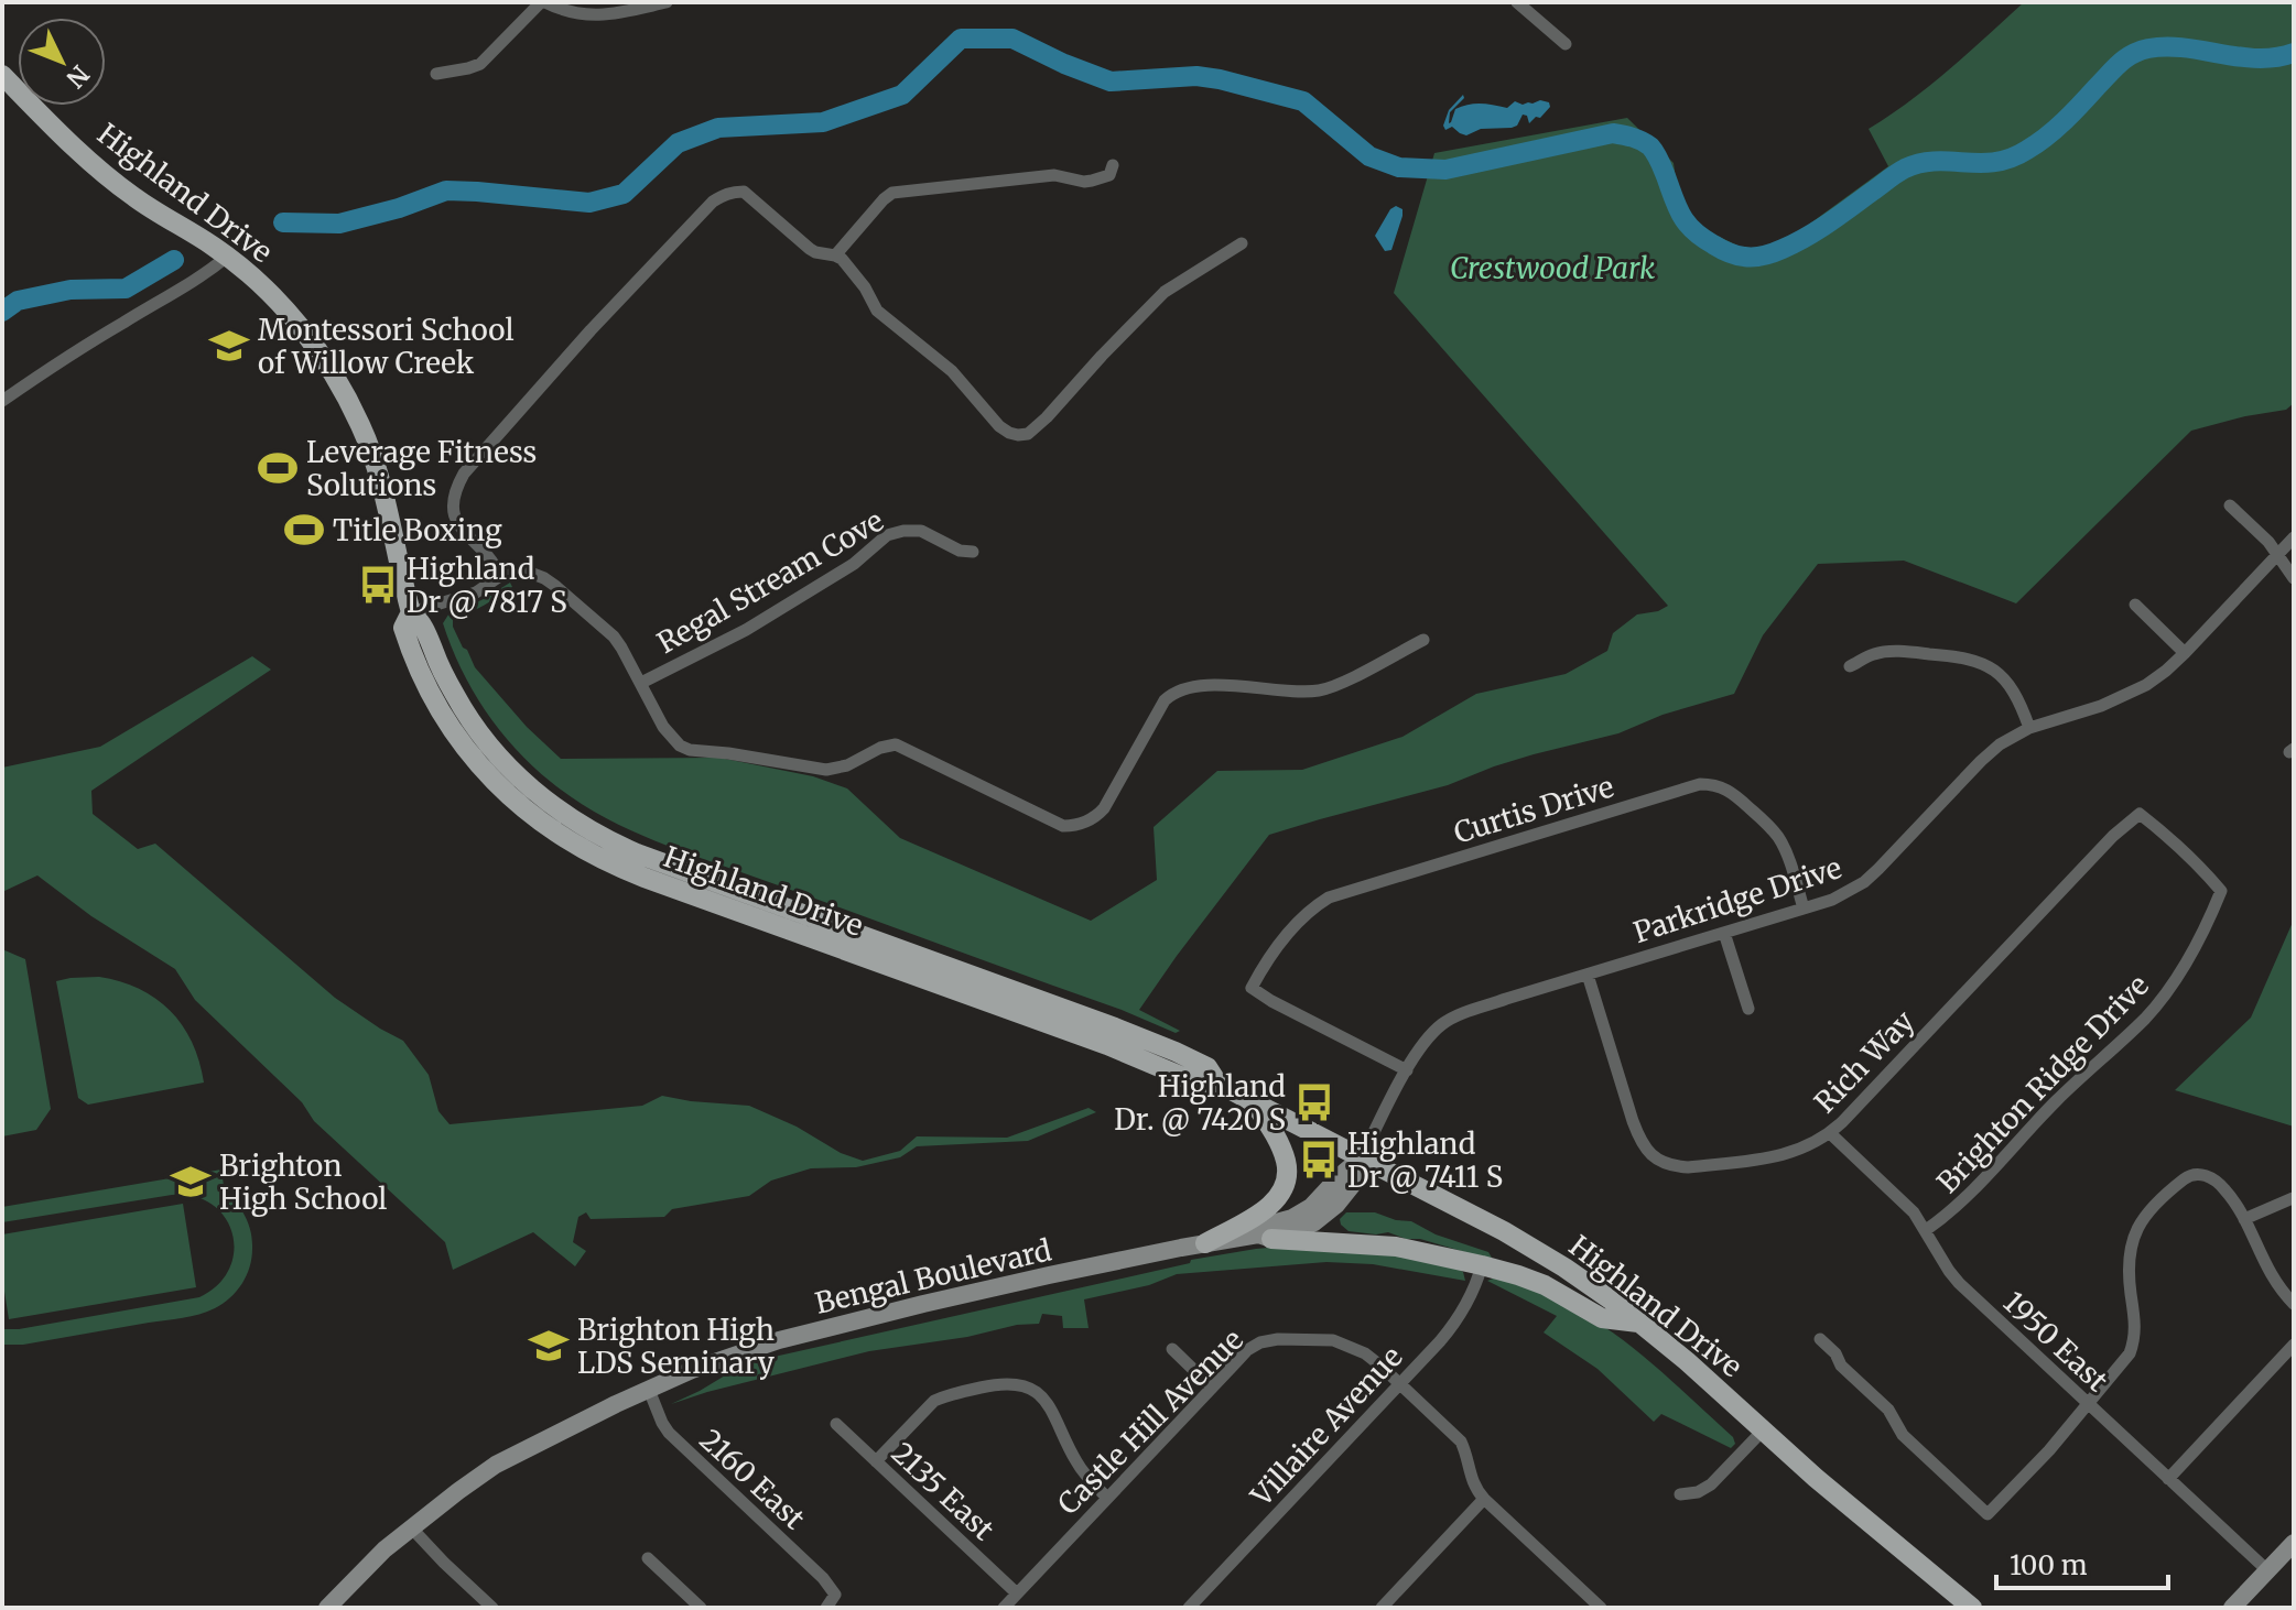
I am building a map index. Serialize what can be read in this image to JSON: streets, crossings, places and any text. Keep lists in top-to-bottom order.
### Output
{
  "streets": {
    "main road": ["Highland Drive", "Bengal Boulevard"],
    "street": [
      "Regal Stream Cove",
      "Curtis Drive",
      "Parkridge Drive",
      "Rich Way",
      "Brighton Ridge Drive",
      "1950 East",
      "Castle Hill Avenue",
      "Villaire Avenue",
      "2160 East",
      "2135 East"
    ]
  },
  "crossings": [
    ["Highland Drive", "Parkridge Drive"],
    ["Highland Drive", "Bengal Boulevard"],
    ["Curtis Drive", "Parkridge Drive"],
    ["Parkridge Drive", "Rich Way"],
    ["Parkridge Drive", "Bengal Boulevard"],
    ["Rich Way", "Brighton Ridge Drive"],
    ["Rich Way", "1950 East"],
    ["Brighton Ridge Drive", "1950 East"],
    ["Bengal Boulevard", "2160 East"],
    ["Castle Hill Avenue", "Villaire Avenue"],
    ["Castle Hill Avenue", "2135 East"]
  ],
  "parks": ["Crestwood Park"],
  "places": {
    "school or university": ["Montessori School of Willow Creek", "Brighton High School", "Brighton High LDS Seminary"],
    "sports": ["Leverage Fitness Solutions", "Title Boxing"],
    "bus stop": ["Highland Dr @ 7817 S", "Highland Dr. @ 7420 S", "Highland Dr @ 7411 S"]
  },
  "scale_bar": "100 m",
  "north": "bottom right"
}
